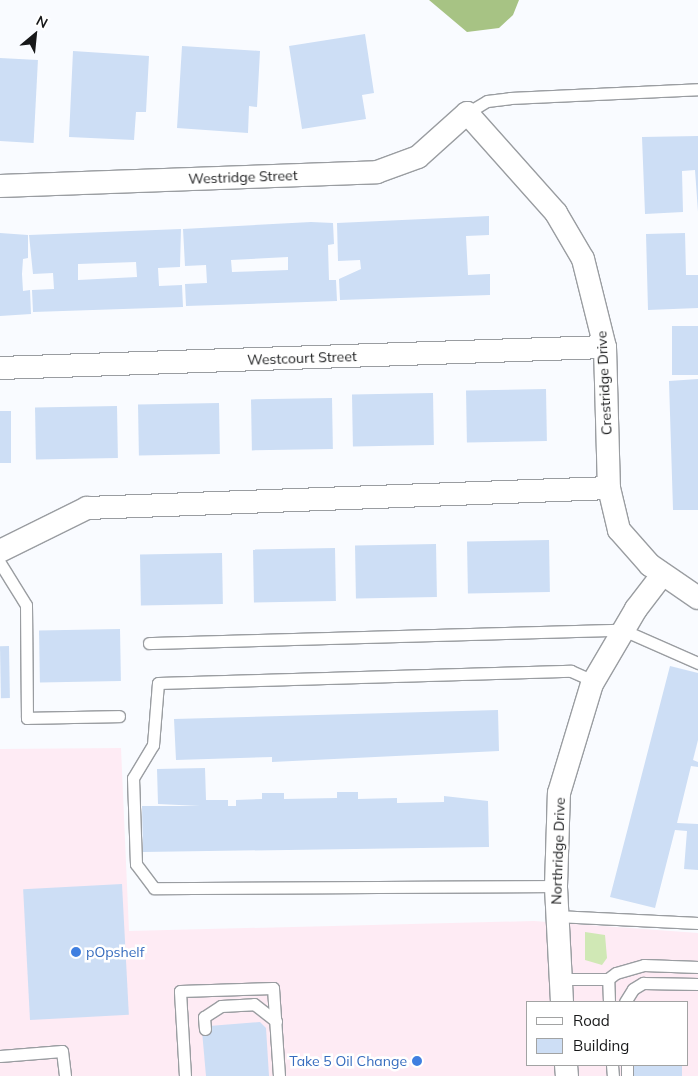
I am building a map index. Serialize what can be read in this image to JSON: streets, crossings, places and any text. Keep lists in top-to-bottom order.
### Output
{
  "streets": {
    "street": [
      "Westridge Street",
      "Westcourt Street",
      "Crestridge Drive",
      "Northridge Drive"
    ]
  },
  "crossings": [
    ["Westridge Street", "Crestridge Drive"],
    ["Westcourt Street", "Crestridge Drive"],
    ["Crestridge Drive", "Northridge Drive"]
  ],
  "places": ["pOpshelf", "Take 5 Oil Change"],
  "legend": ["Road", "Building"],
  "north": "top right"
}
